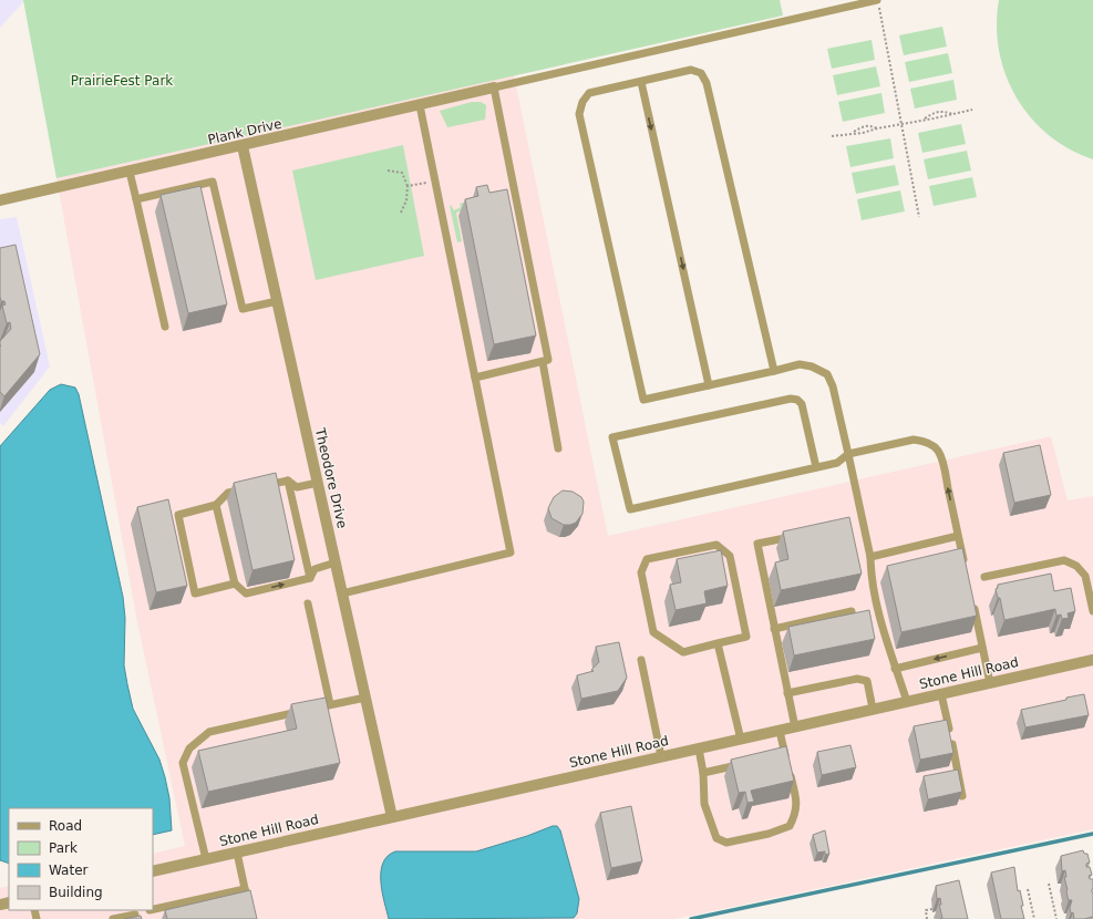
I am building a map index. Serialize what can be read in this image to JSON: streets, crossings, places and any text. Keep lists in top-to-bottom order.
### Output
{
  "streets": {
    "street": ["Plank Drive", "Theodore Drive", "Stone Hill Road"]
  },
  "crossings": [
    ["Plank Drive", "Theodore Drive"],
    ["Theodore Drive", "Stone Hill Road"]
  ],
  "parks": ["PrairieFest Park"],
  "legend": [
    "Road",
    "Park",
    "Water",
    "Building"
  ]
}
